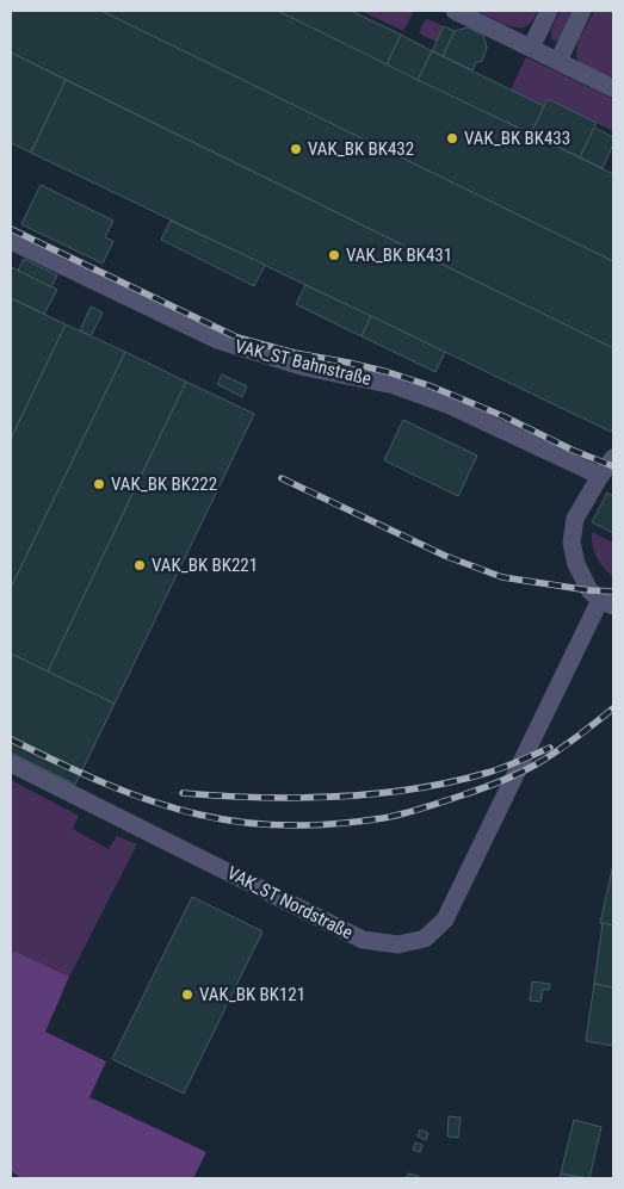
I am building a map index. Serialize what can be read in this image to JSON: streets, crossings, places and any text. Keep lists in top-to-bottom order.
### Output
{
  "streets": {
    "lane": ["VAK_ST Bahnstraße", "VAK_ST Nordstraße"]
  },
  "places": [
    "VAK_BK BK433",
    "VAK_BK BK432",
    "VAK_BK BK431",
    "VAK_BK BK222",
    "VAK_BK BK221",
    "VAK_BK BK121"
  ]
}
